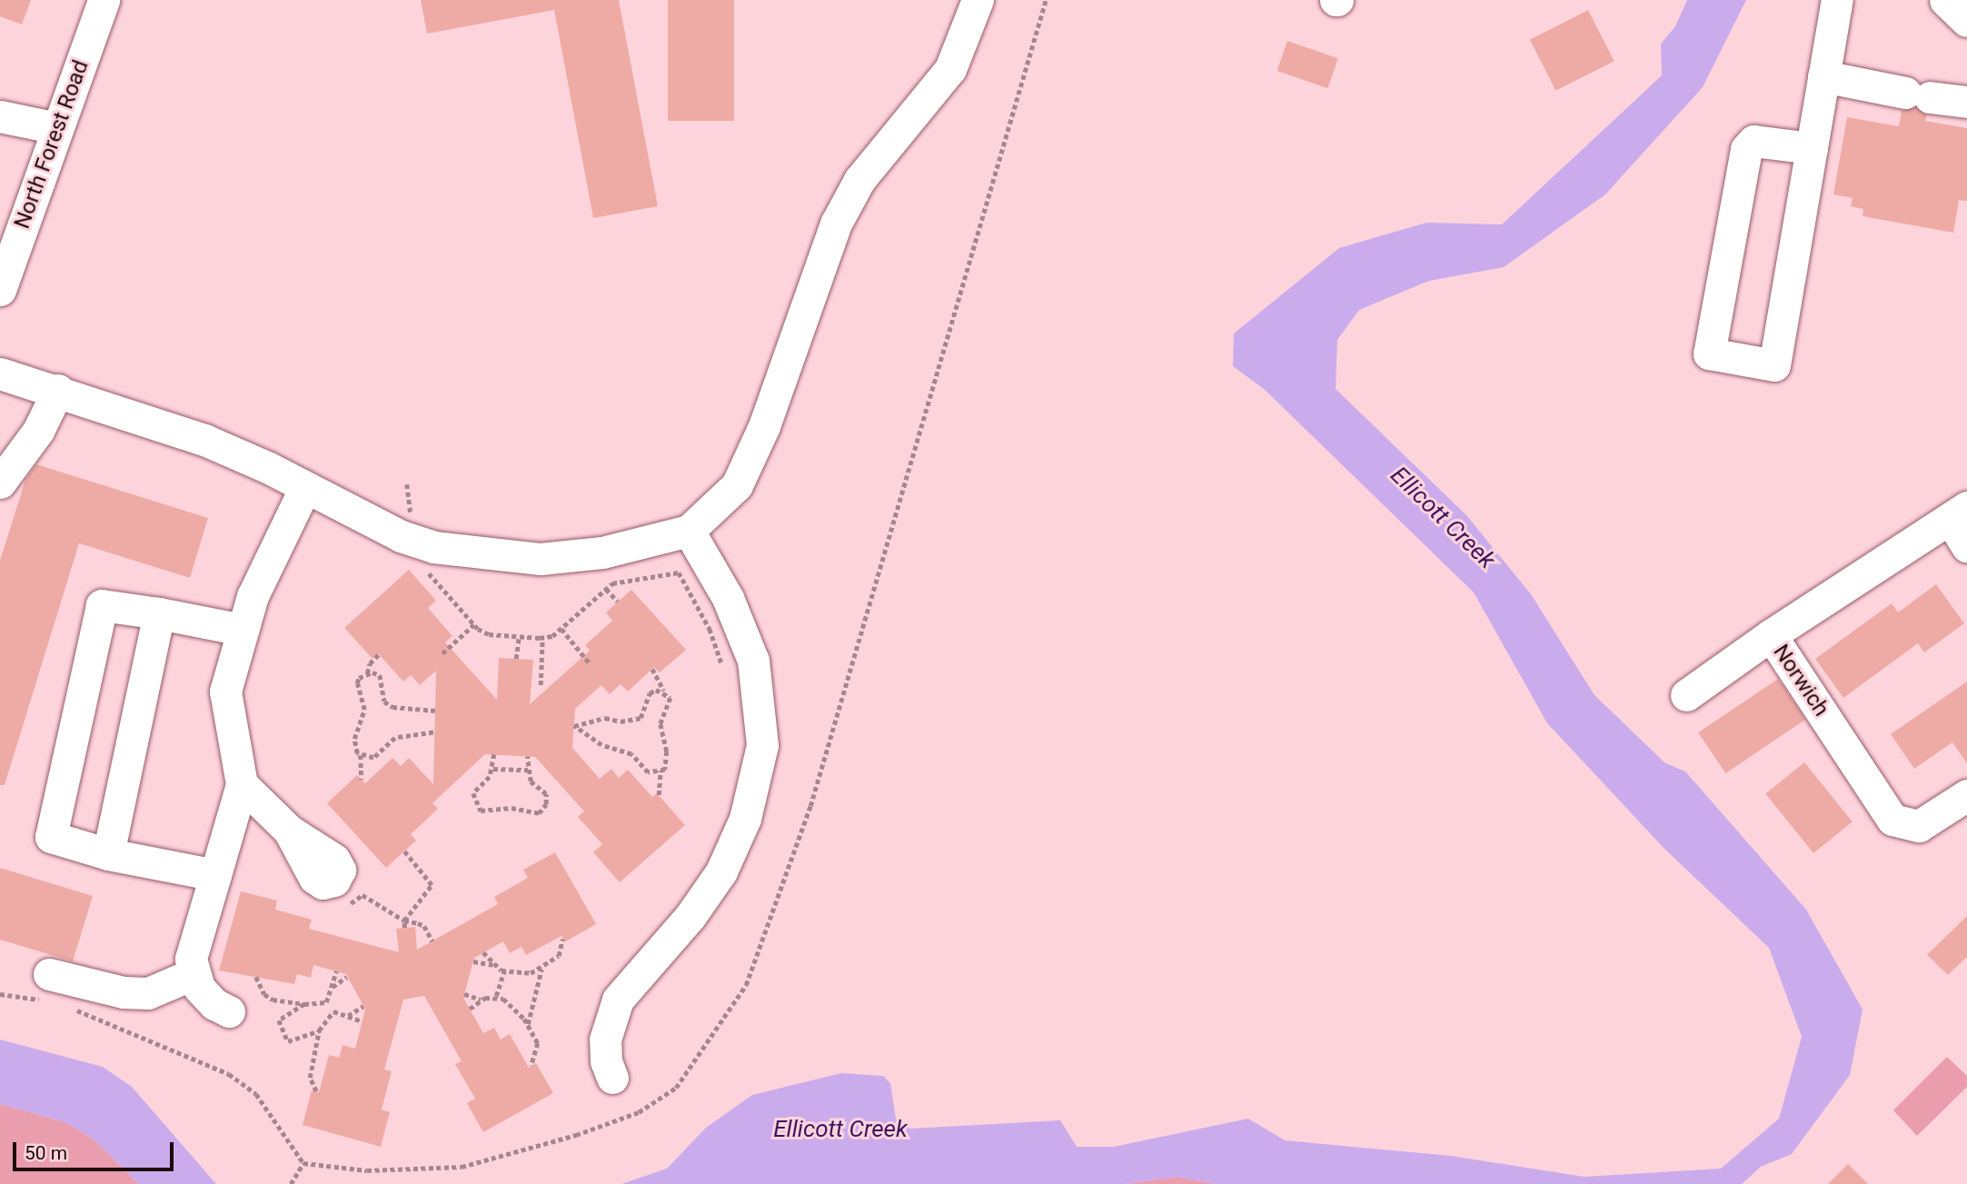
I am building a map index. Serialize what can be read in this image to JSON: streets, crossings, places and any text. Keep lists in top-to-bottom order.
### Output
{
  "streets": {
    "street": ["North Forest Road", "Norwich"]
  },
  "water": ["Ellicott Creek"],
  "scale_bar": "50 m"
}
